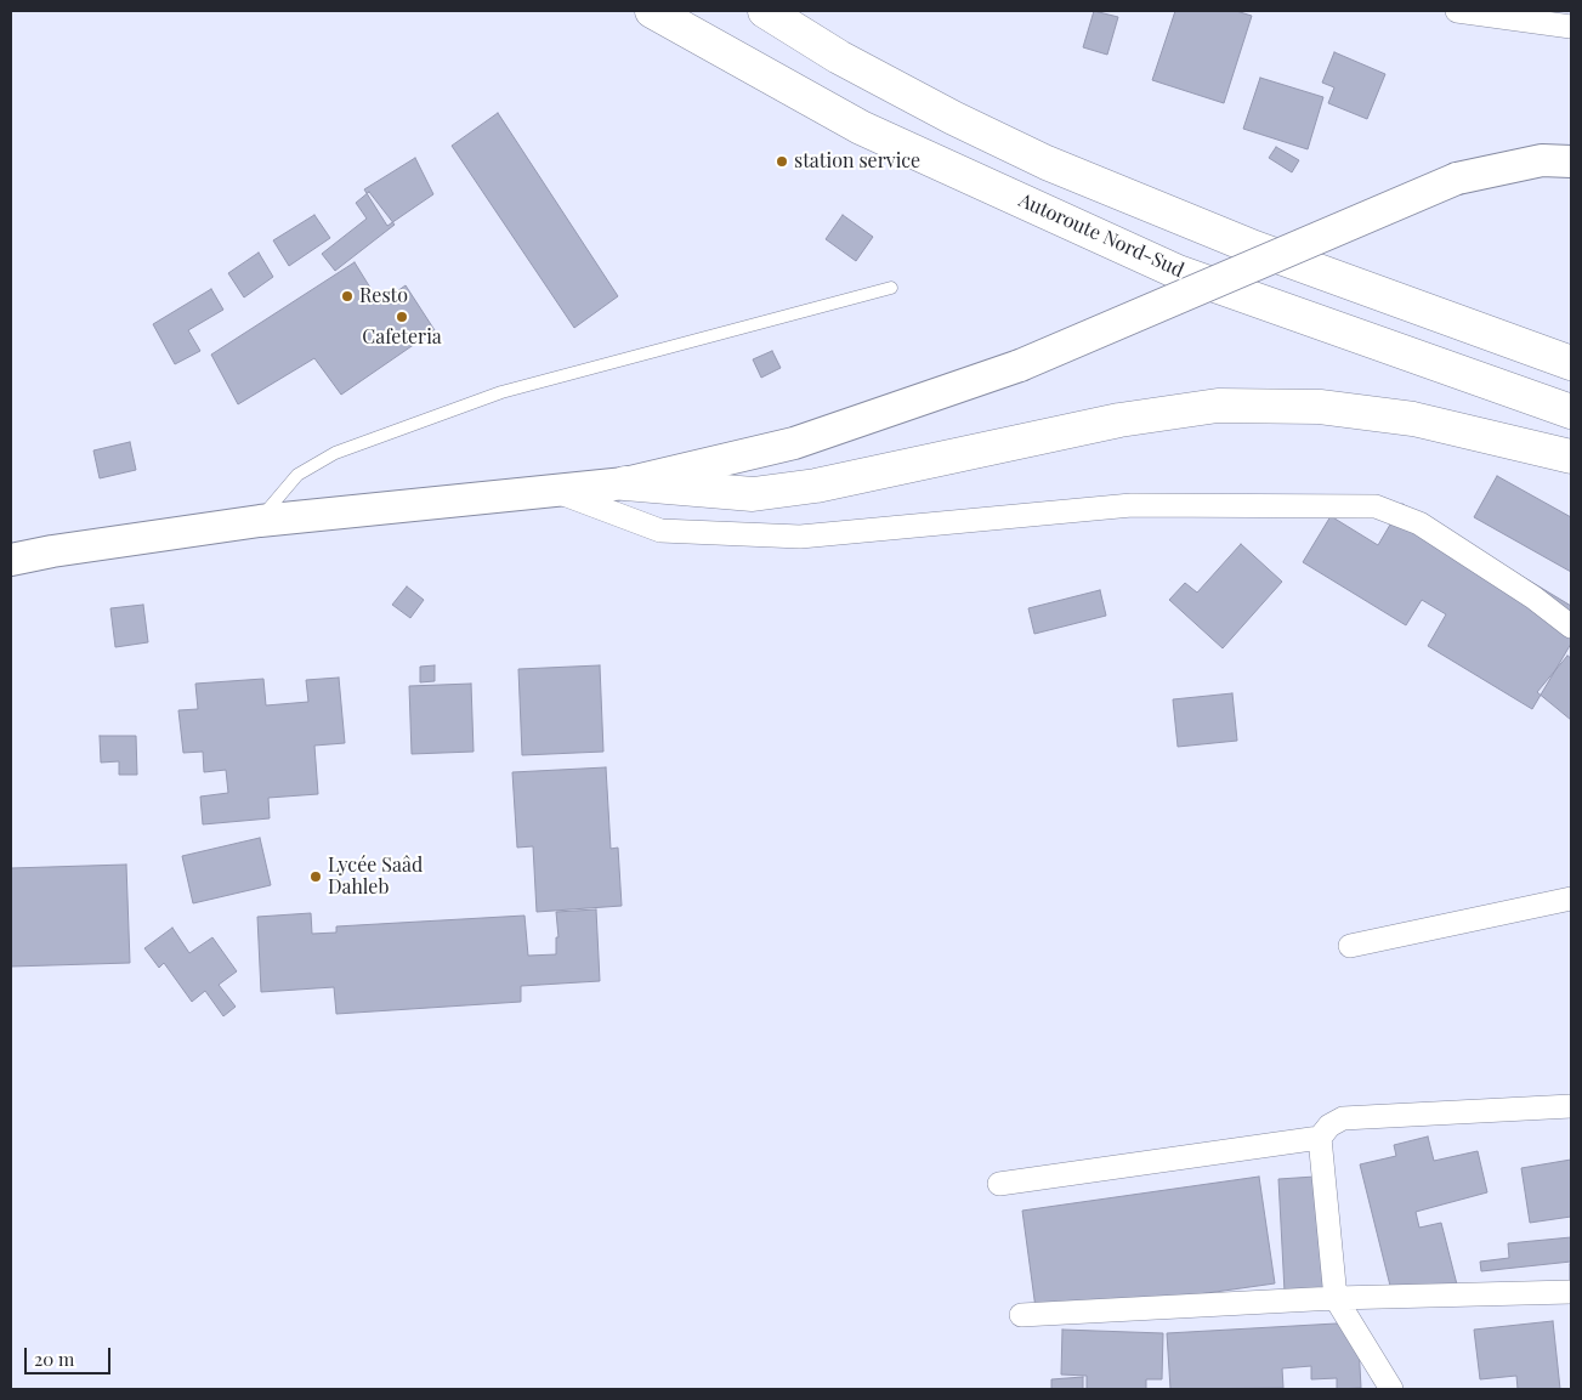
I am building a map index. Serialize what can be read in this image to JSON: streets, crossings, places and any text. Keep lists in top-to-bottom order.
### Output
{
  "streets": {
    "highway": ["Autoroute Nord-Sud"]
  },
  "places": [
    "station service",
    "Resto",
    "Cafeteria",
    "Lycée Saâd Dahleb"
  ],
  "scale_bar": "20 m"
}
